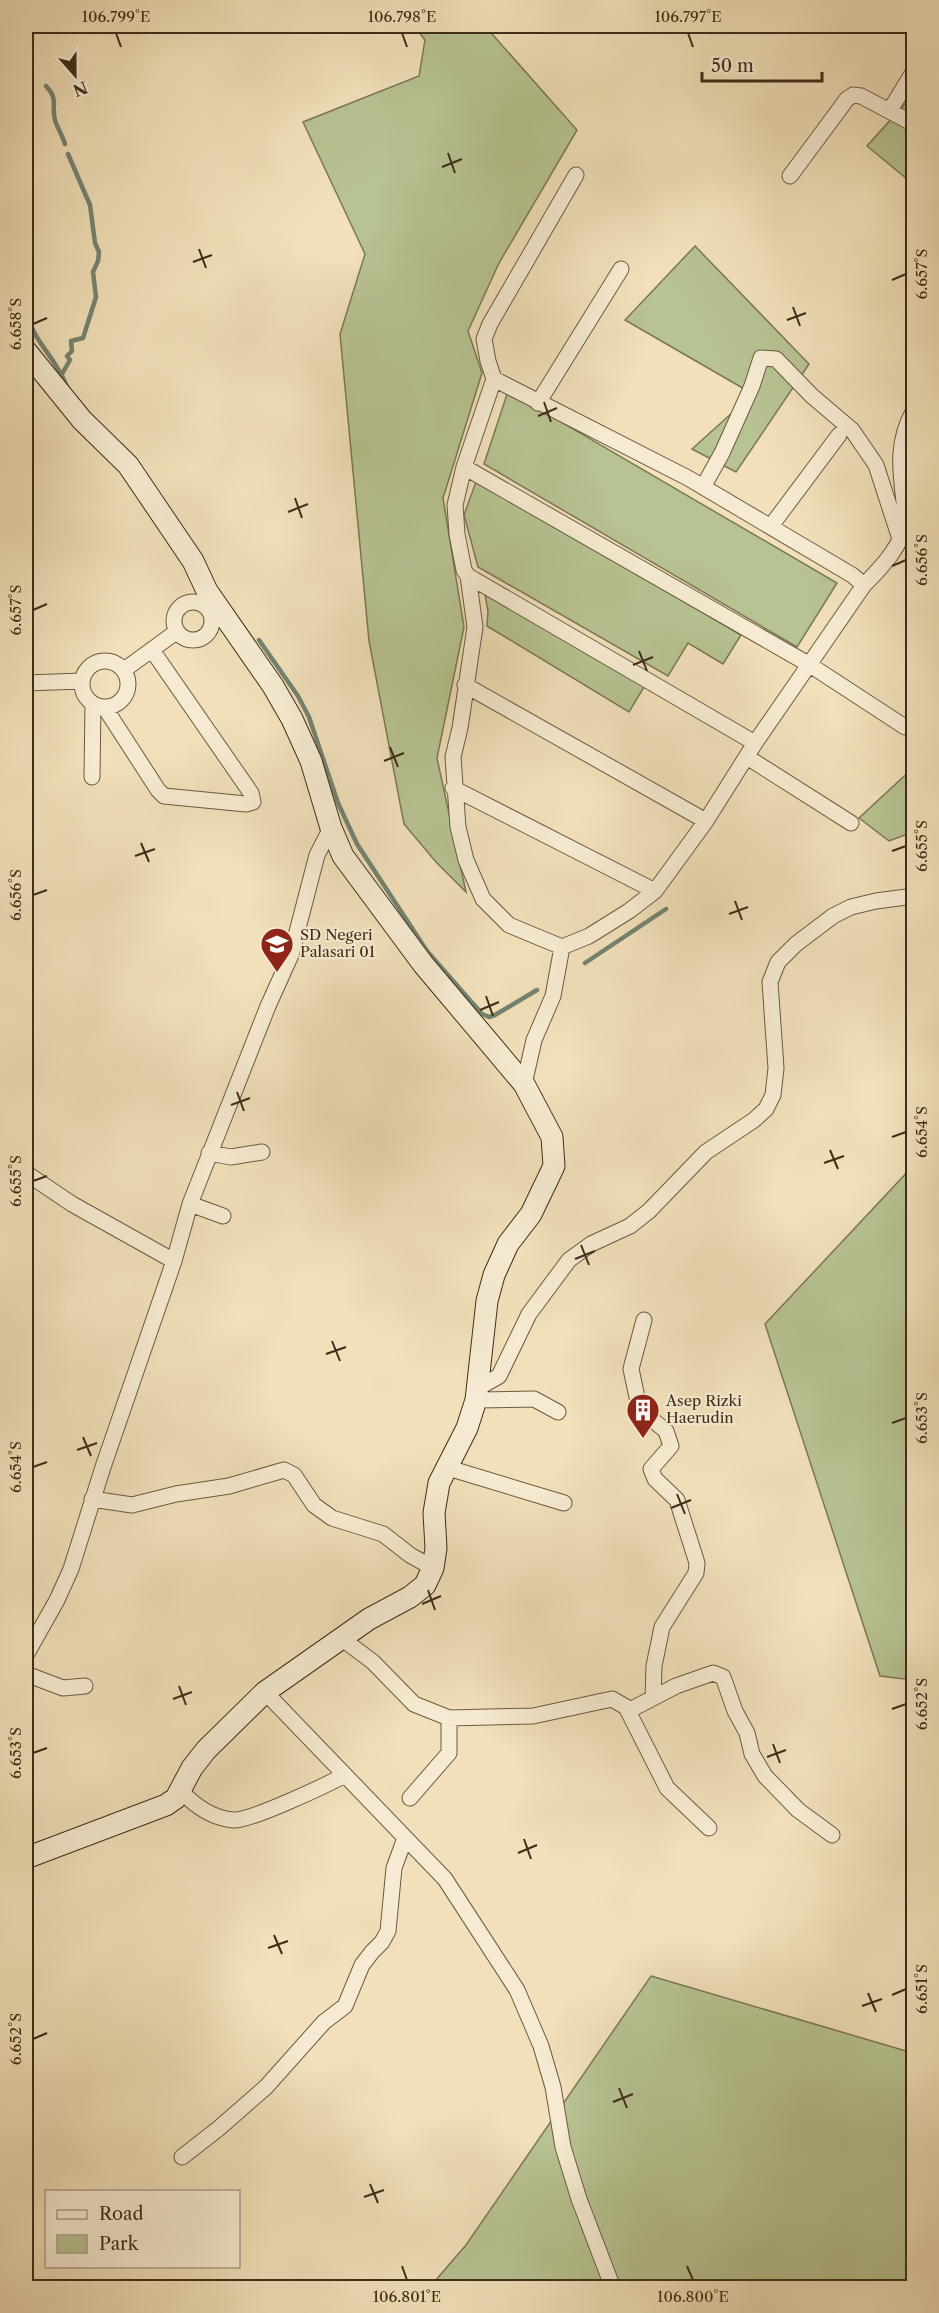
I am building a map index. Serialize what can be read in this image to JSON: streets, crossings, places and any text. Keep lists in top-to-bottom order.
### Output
{
  "places": {
    "school or university": ["SD Negeri Palasari 01"],
    "building": ["Asep Rizki Haerudin"]
  },
  "legend": ["Road", "Park"],
  "scale_bar": "50 m",
  "north": "bottom",
  "coordinates": [
    "106.799°E",
    "106.798°E",
    "106.797°E",
    "6.657°S",
    "6.658°S",
    "6.656°S",
    "6.655°S",
    "6.654°S",
    "6.653°S",
    "6.652°S",
    "6.651°S",
    "106.801°E",
    "106.800°E"
  ]
}
